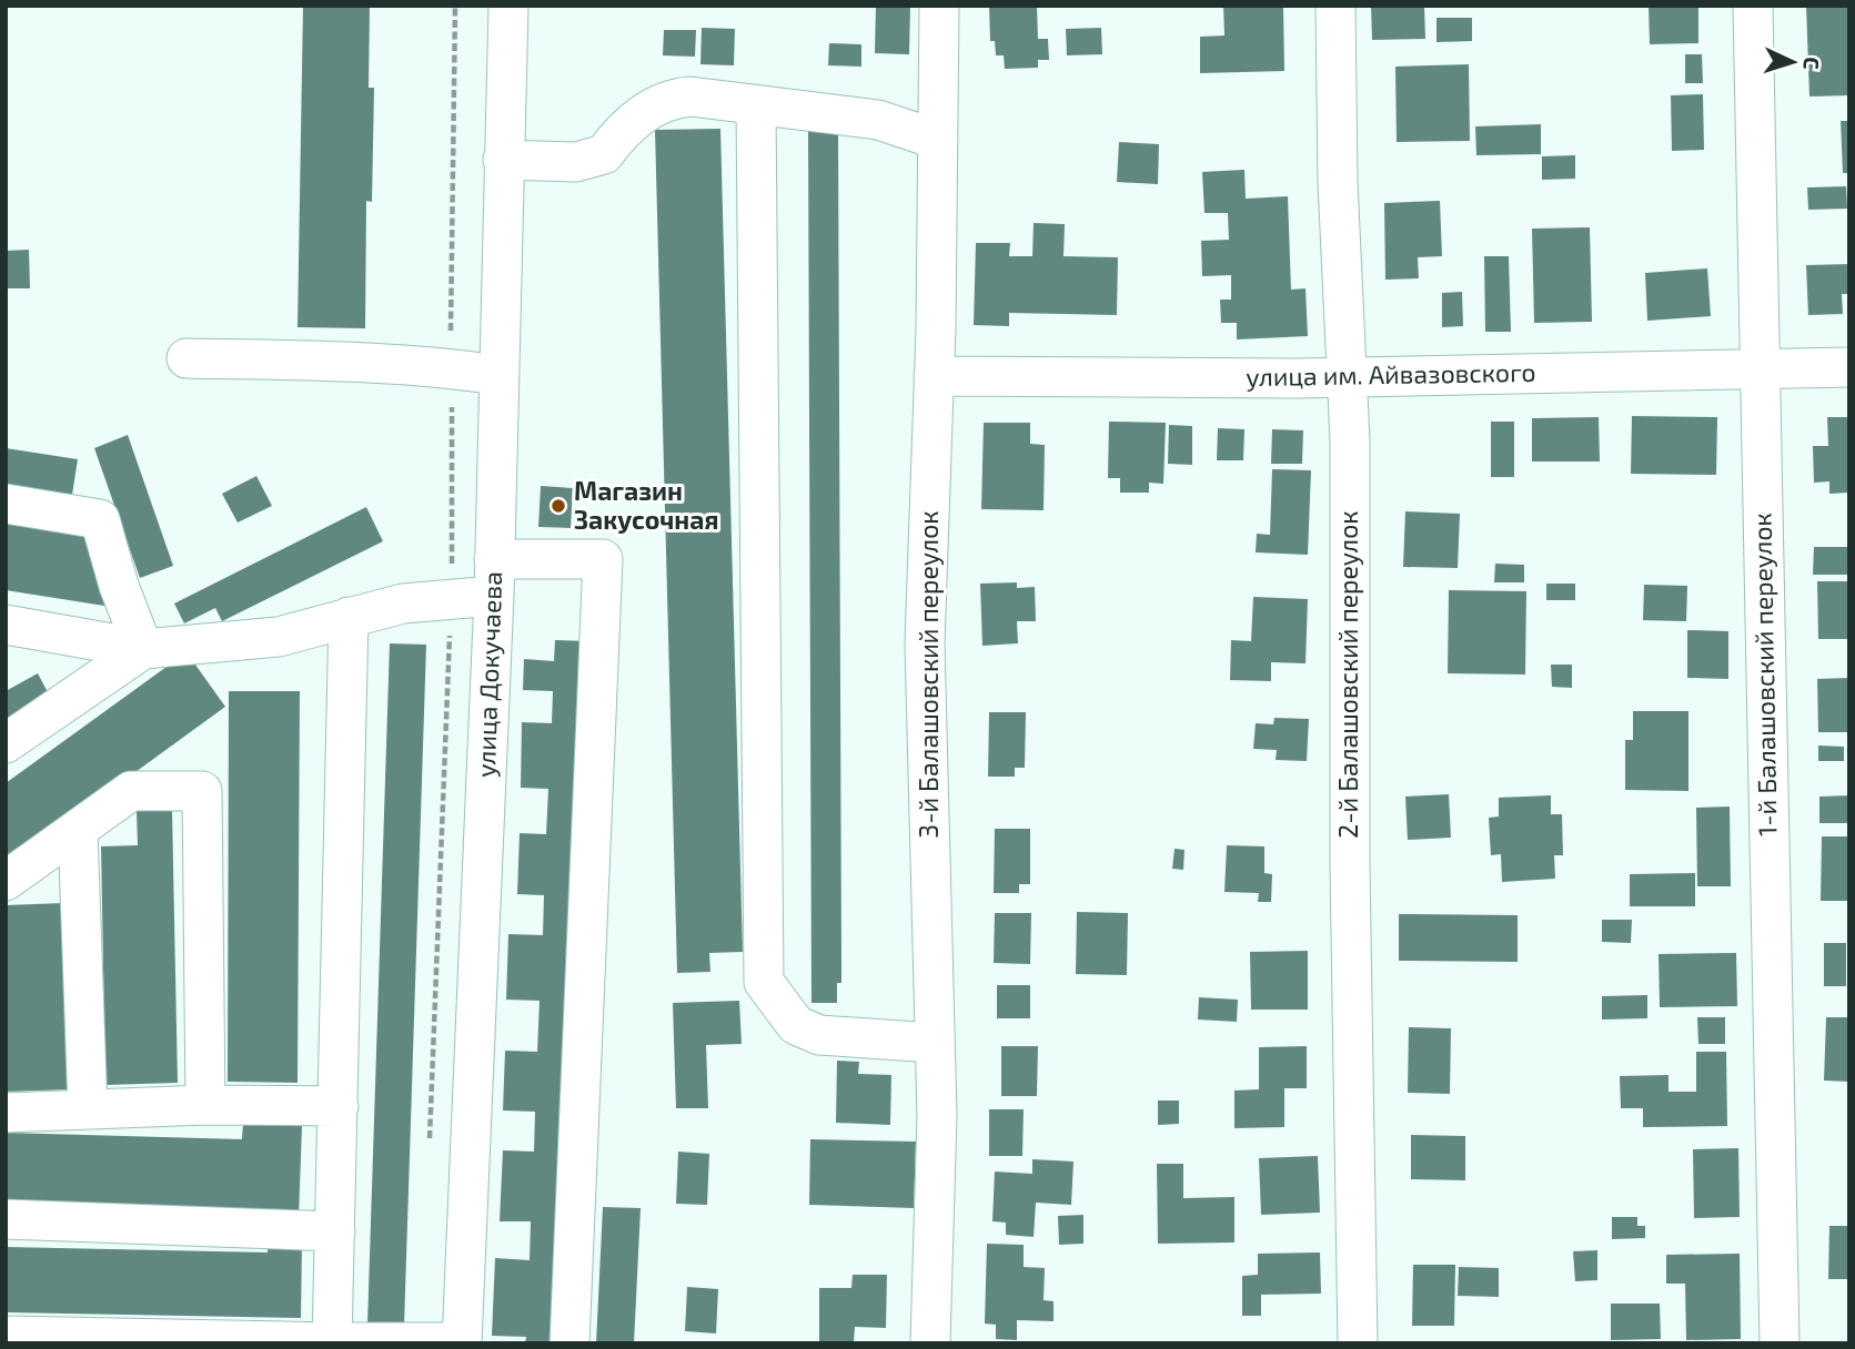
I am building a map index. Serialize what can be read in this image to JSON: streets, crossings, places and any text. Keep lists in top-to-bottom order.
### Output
{
  "streets": {
    "street": [
      "улица им. Айвазовского",
      "улица Докучаева",
      "3-й Балашовский переулок",
      "2-й Балашовский переулок",
      "1-й Балашовский переулок"
    ]
  },
  "crossings": [
    ["улица им. Айвазовского", "3-й Балашовский переулок"],
    ["улица им. Айвазовского", "2-й Балашовский переулок"],
    ["улица им. Айвазовского", "1-й Балашовский переулок"]
  ],
  "places": ["Магазин Закусочная"],
  "north": "right"
}
